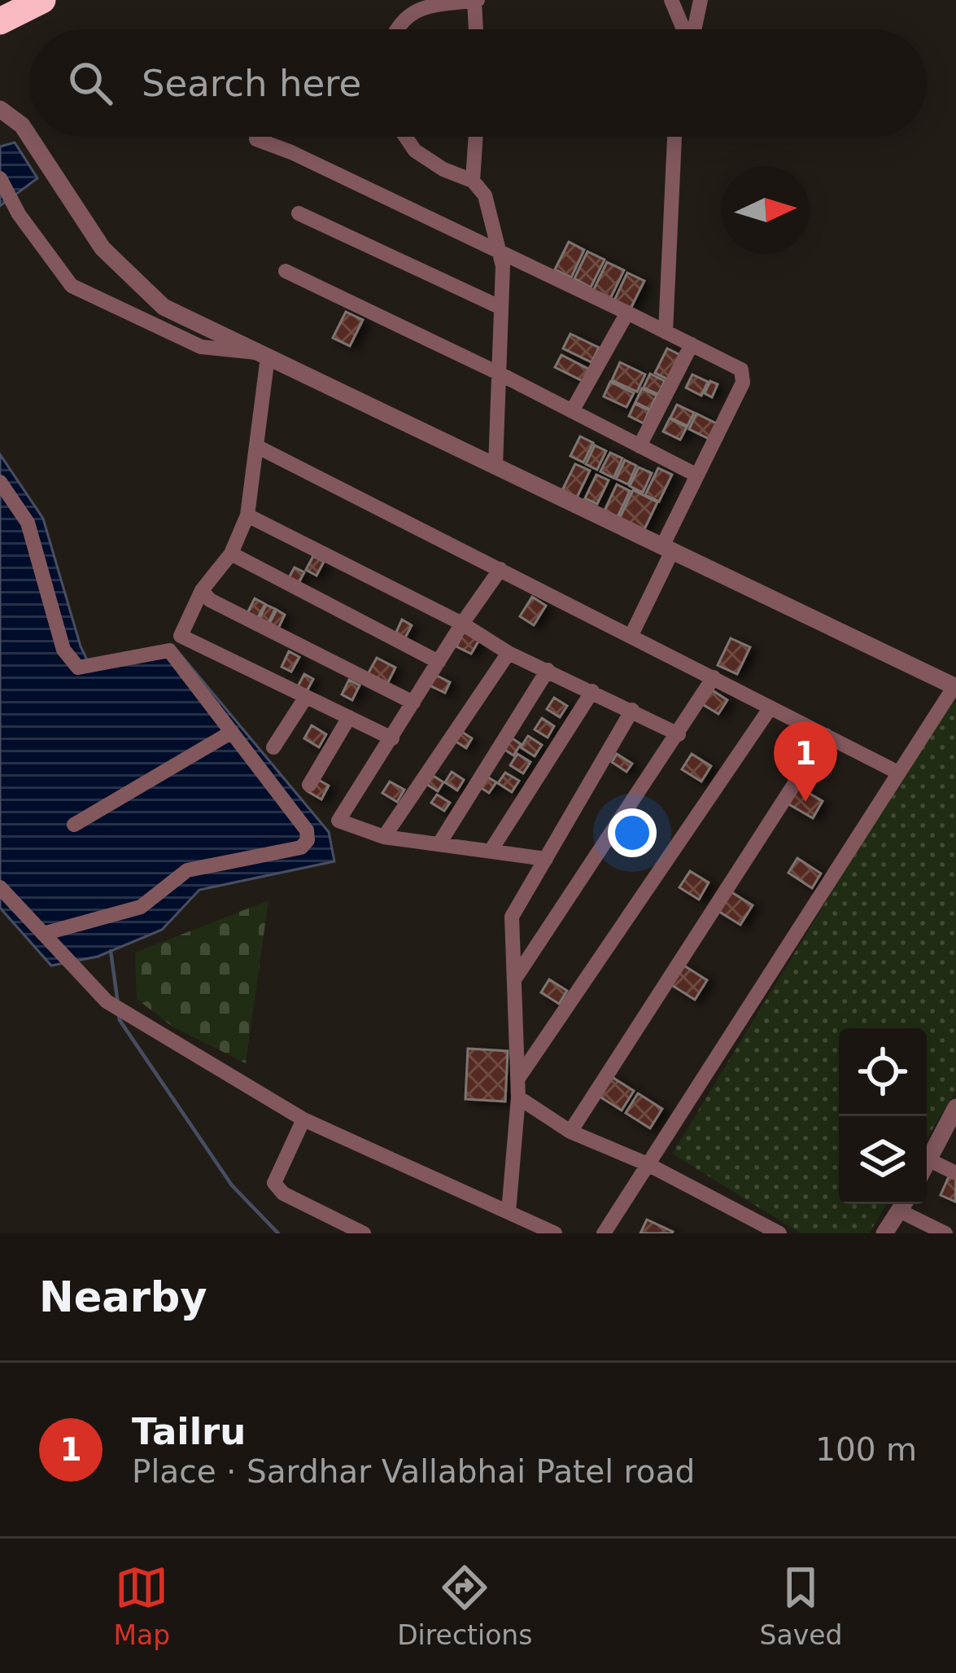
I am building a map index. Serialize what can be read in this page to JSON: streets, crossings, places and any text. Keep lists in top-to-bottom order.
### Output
{
  "north": "right",
  "page": {
    "search": "Search here",
    "pins": "1",
    "heading": "Nearby",
    "list": [
      {
        "mark": "1",
        "name": "Tailru",
        "note": "Place · Sardhar Vallabhai Patel road",
        "value": "100 m"
      }
    ],
    "nav": ["Map", "Directions", "Saved"]
  }
}
